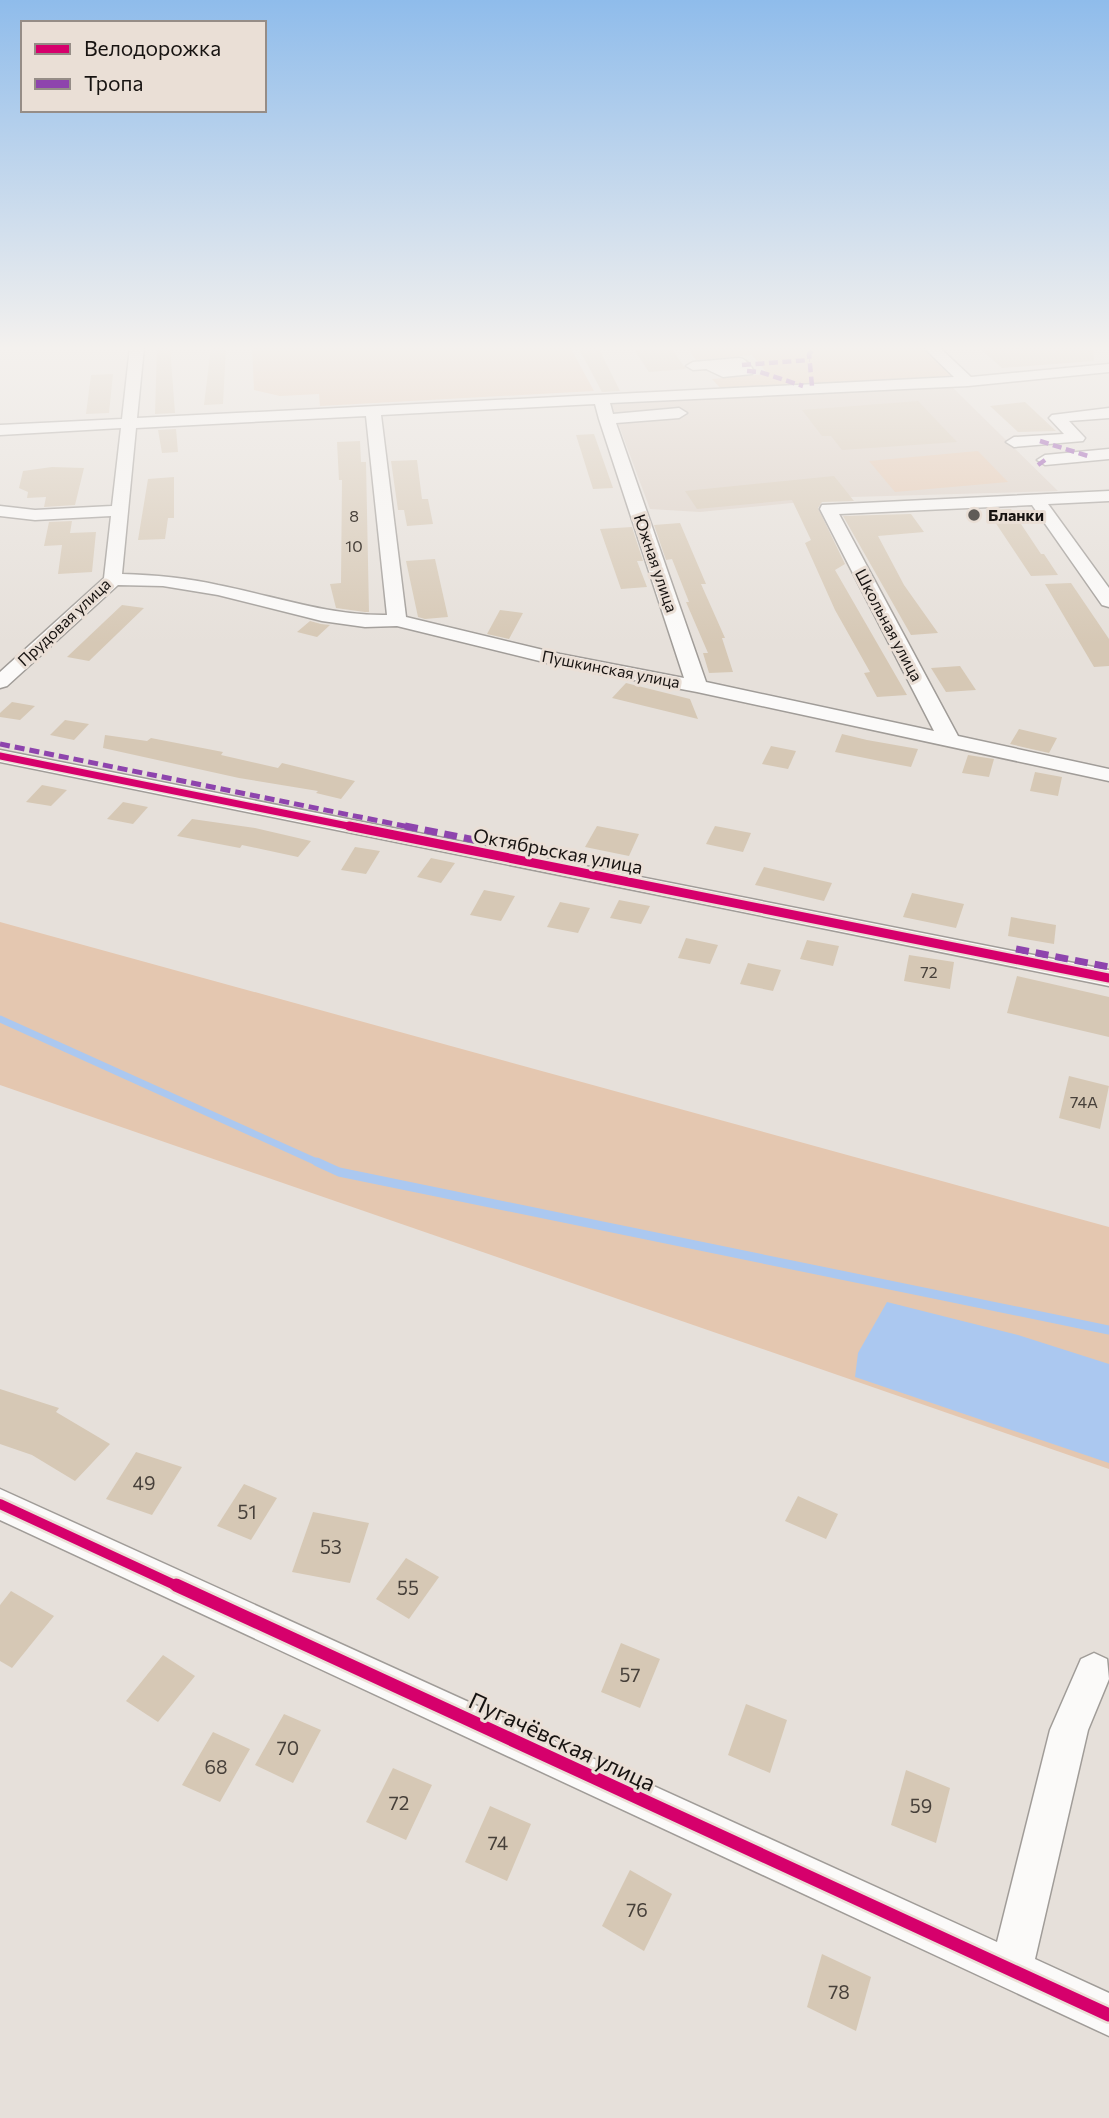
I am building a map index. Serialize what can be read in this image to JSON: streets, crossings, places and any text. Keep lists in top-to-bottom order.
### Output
{
  "streets": {
    "street": [
      "Южная улица",
      "Прудовая улица",
      "Школьная улица",
      "Пушкинская улица",
      "Октябрьская улица",
      "Пугачёвская улица"
    ]
  },
  "crossings": [
    ["Южная улица", "Пушкинская улица"],
    ["Прудовая улица", "Пушкинская улица"],
    ["Школьная улица", "Пушкинская улица"]
  ],
  "places": ["Бланки"],
  "house_numbers": [
    "8",
    "10",
    "72",
    "74А",
    "49",
    "51",
    "53",
    "55",
    "57",
    "70",
    "68",
    "72",
    "59",
    "74",
    "76",
    "78"
  ],
  "legend": ["Велодорожка", "Тропа"]
}
